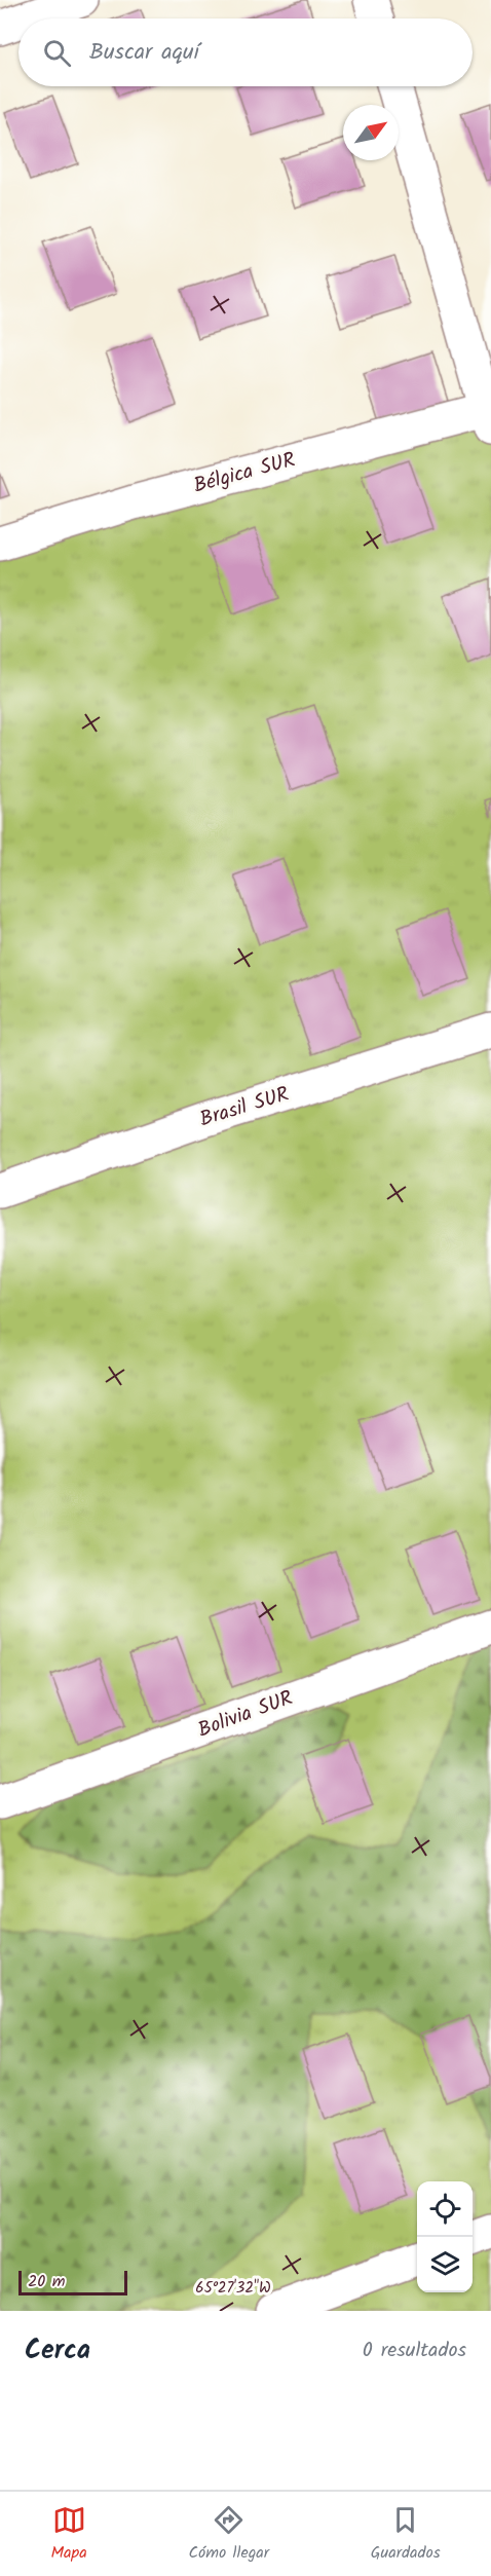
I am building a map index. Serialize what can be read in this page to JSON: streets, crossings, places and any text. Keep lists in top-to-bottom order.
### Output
{
  "streets": {
    "street": ["Bélgica SUR", "Brasil SUR", "Bolivia SUR"]
  },
  "scale_bar": "20 m",
  "north": "top right",
  "page": {
    "search": "Buscar aquí",
    "scale": "20 m",
    "heading": ["Cerca", "0 resultados"],
    "nav": ["Mapa", "Cómo llegar", "Guardados"]
  },
  "coordinates": ["65°27'32\"W"]
}
